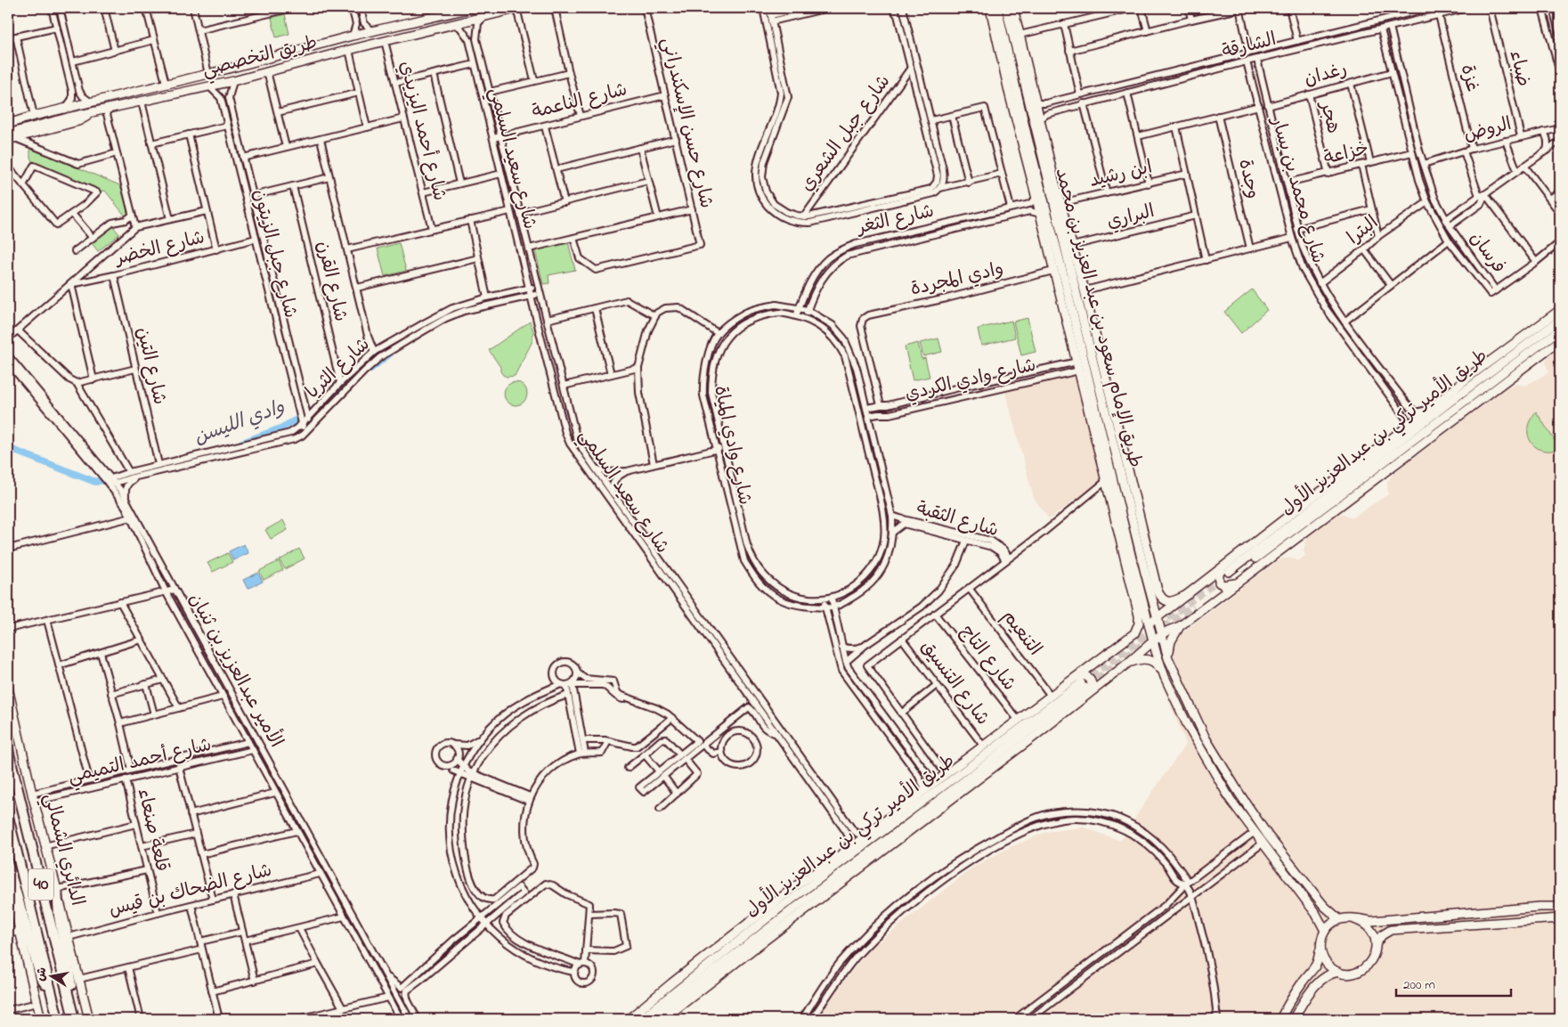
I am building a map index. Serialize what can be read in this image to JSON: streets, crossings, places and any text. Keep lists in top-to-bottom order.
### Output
{
  "streets": {
    "highway": ["الدائري الشمالي", "40"],
    "main road": ["طريق التخصصي", "طريق الإمام سعود بن عبد العزيز بن محمد", "طريق الأمير تركي بن عبدالعزيز الأول"],
    "street": [
      "الشارقة",
      "ضباء",
      "رغدان",
      "غزة",
      "شارع الناعمة",
      "هجر",
      "شارع حسن الإسكندراني",
      "الروض",
      "شارع أحمد اليزيدي",
      "شارع جبل الشعري",
      "خزاعة",
      "شارع سعيد السلمي",
      "ابن رشيد",
      "وجدة",
      "شارع محمد بن يسار",
      "البراري",
      "شارع الثغر",
      "البترا",
      "شارع الخضر",
      "فرسان",
      "شارع جبل الزيتون",
      "وادي المجردة",
      "شارع القرن",
      "شارع التين",
      "شارع الثريا",
      "شارع وادي الكردي",
      "شارع وادي المياة",
      "شارع الثقبة",
      "التنعيم",
      "شارع التاج",
      "الأمير عبدالعزيز بن ثنيان",
      "شارع التنسيق",
      "شارع أحمد التميمي",
      "قلعة صنعاء",
      "شارع الضحاك بن قيس"
    ]
  },
  "crossings": [
    ["الشارقة", "غزة"],
    ["الشارقة", "شارع محمد بن يسار"],
    ["الشارقة", "فرسان"],
    ["طريق التخصصي", "شارع أحمد اليزيدي"],
    ["طريق التخصصي", "شارع سعيد السلمي"],
    ["طريق التخصصي", "شارع جبل الزيتون"],
    ["ضباء", "الروض"],
    ["رغدان", "هجر"],
    ["رغدان", "شارع محمد بن يسار"],
    ["رغدان", "فرسان"],
    ["غزة", "الروض"],
    ["شارع الناعمة", "شارع حسن الإسكندراني"],
    ["شارع الناعمة", "شارع سعيد السلمي"],
    ["هجر", "خزاعة"],
    ["الروض", "فرسان"],
    ["خزاعة", "شارع محمد بن يسار"],
    ["خزاعة", "فرسان"],
    ["شارع سعيد السلمي", "شارع الثريا"],
    ["شارع محمد بن يسار", "البترا"],
    ["شارع الثغر", "شارع وادي المياة"],
    ["البترا", "فرسان"],
    ["شارع الخضر", "شارع جبل الزيتون"],
    ["شارع الخضر", "شارع التين"],
    ["شارع جبل الزيتون", "شارع الثريا"],
    ["وادي المجردة", "شارع وادي الكردي"],
    ["شارع القرن", "شارع الثريا"],
    ["شارع التين", "شارع الثريا"],
    ["شارع الثريا", "الأمير عبدالعزيز بن ثنيان"],
    ["شارع وادي الكردي", "شارع وادي المياة"],
    ["شارع وادي المياة", "شارع الثقبة"],
    ["الأمير عبدالعزيز بن ثنيان", "شارع أحمد التميمي"],
    ["الأمير عبدالعزيز بن ثنيان", "شارع الضحاك بن قيس"],
    ["شارع أحمد التميمي", "قلعة صنعاء"],
    ["شارع أحمد التميمي", "الدائري الشمالي"],
    ["قلعة صنعاء", "شارع الضحاك بن قيس"],
    ["الدائري الشمالي", "شارع الضحاك بن قيس"]
  ],
  "water": ["وادي الليسن"],
  "scale_bar": "200 m",
  "north": "left"
}
